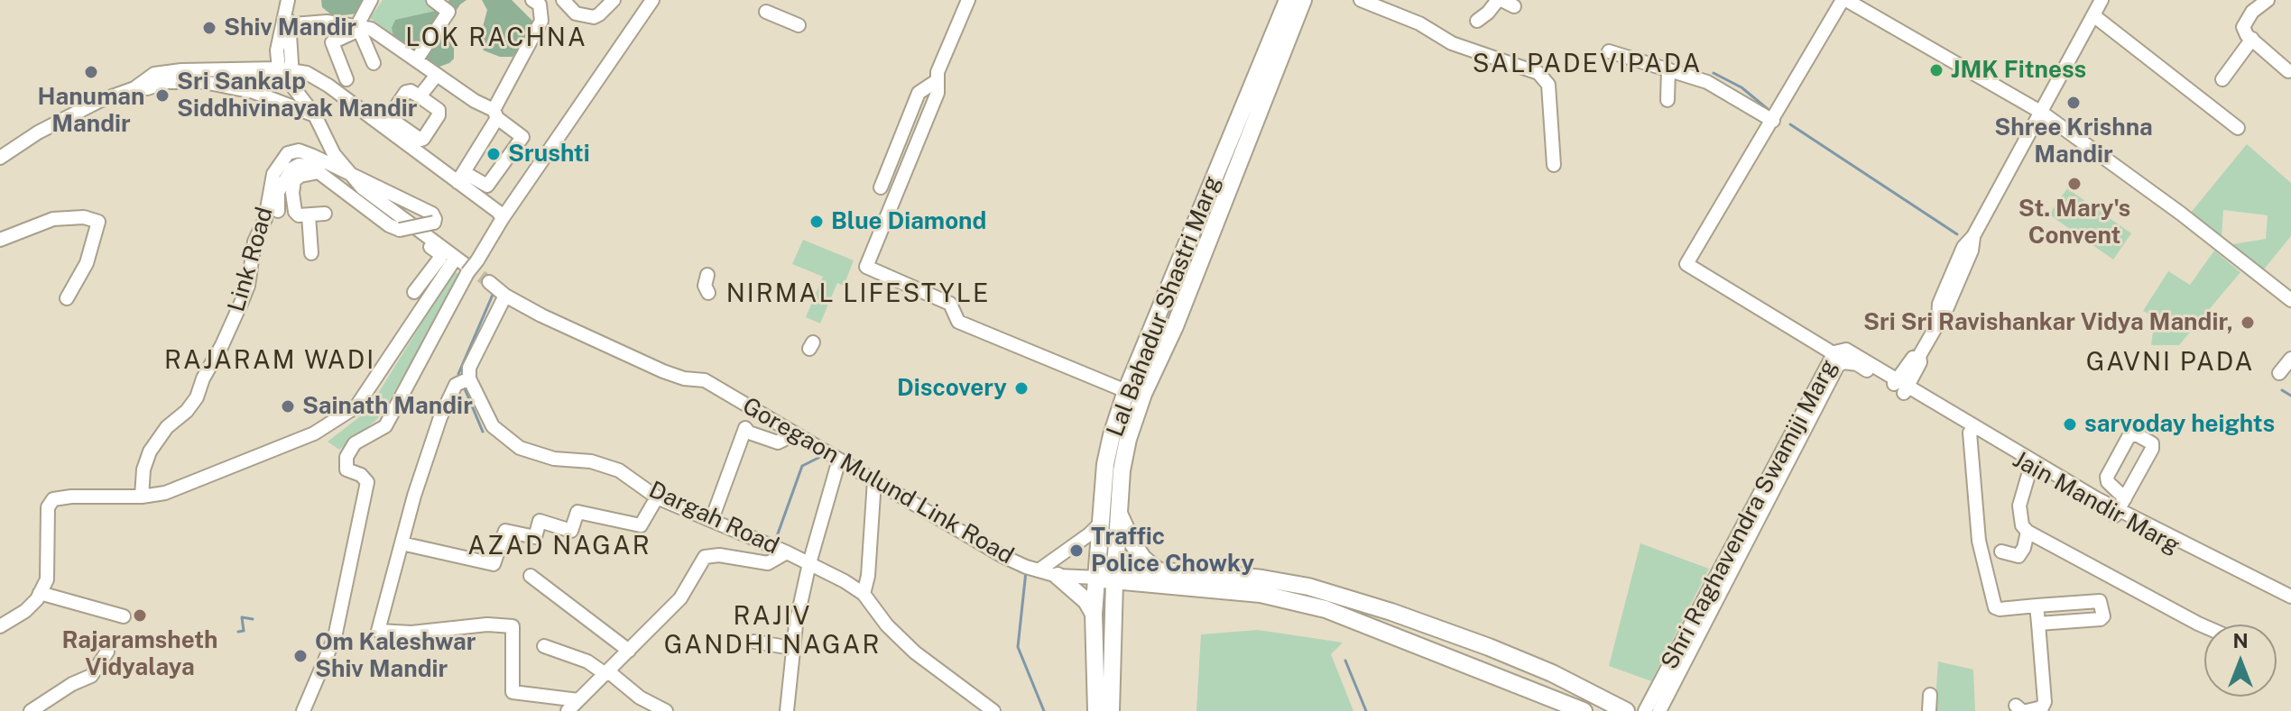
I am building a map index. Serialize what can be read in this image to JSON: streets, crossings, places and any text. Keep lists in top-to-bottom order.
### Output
{
  "streets": {
    "main road": ["Lal Bahadur Shastri Marg"],
    "street": [
      "Link Road",
      "Goregaon Mulund Link Road",
      "Jain Mandir Marg",
      "Shri Raghavendra Swamiji Marg",
      "Dargah Road"
    ]
  },
  "crossings": [
    ["Lal Bahadur Shastri Marg", "Goregaon Mulund Link Road"],
    ["Jain Mandir Marg", "Shri Raghavendra Swamiji Marg"]
  ],
  "districts": [
    "LOK RACHNA",
    "SALPADEVIPADA",
    "NIRMAL LIFESTYLE",
    "RAJARAM WADI",
    "GAVNI PADA",
    "AZAD NAGAR",
    "RAJIV GANDHI NAGAR"
  ],
  "places": [
    "Shiv Mandir",
    "JMK Fitness",
    "Hanuman Mandir",
    "Sri Sankalp Siddhivinayak Mandir",
    "Shree Krishna Mandir",
    "Srushti",
    "St. Mary's Convent",
    "Blue Diamond",
    "Sri Sri Ravishankar Vidya Mandir,",
    "Discovery",
    "Sainath Mandir",
    "sarvoday heights",
    "Traffic Police Chowky",
    "Rajaramsheth Vidyalaya",
    "Om Kaleshwar Shiv Mandir"
  ],
  "north": "top"
}
